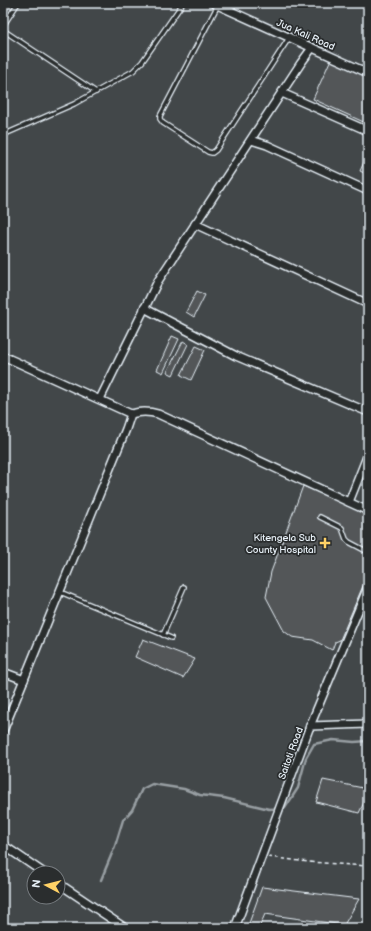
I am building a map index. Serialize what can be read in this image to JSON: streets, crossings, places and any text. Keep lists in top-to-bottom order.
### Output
{
  "streets": {
    "street": ["Jua Kali Road", "Saitoti Road"]
  },
  "places": {
    "health": ["Kitengela Sub County Hospital"]
  },
  "north": "left"
}
